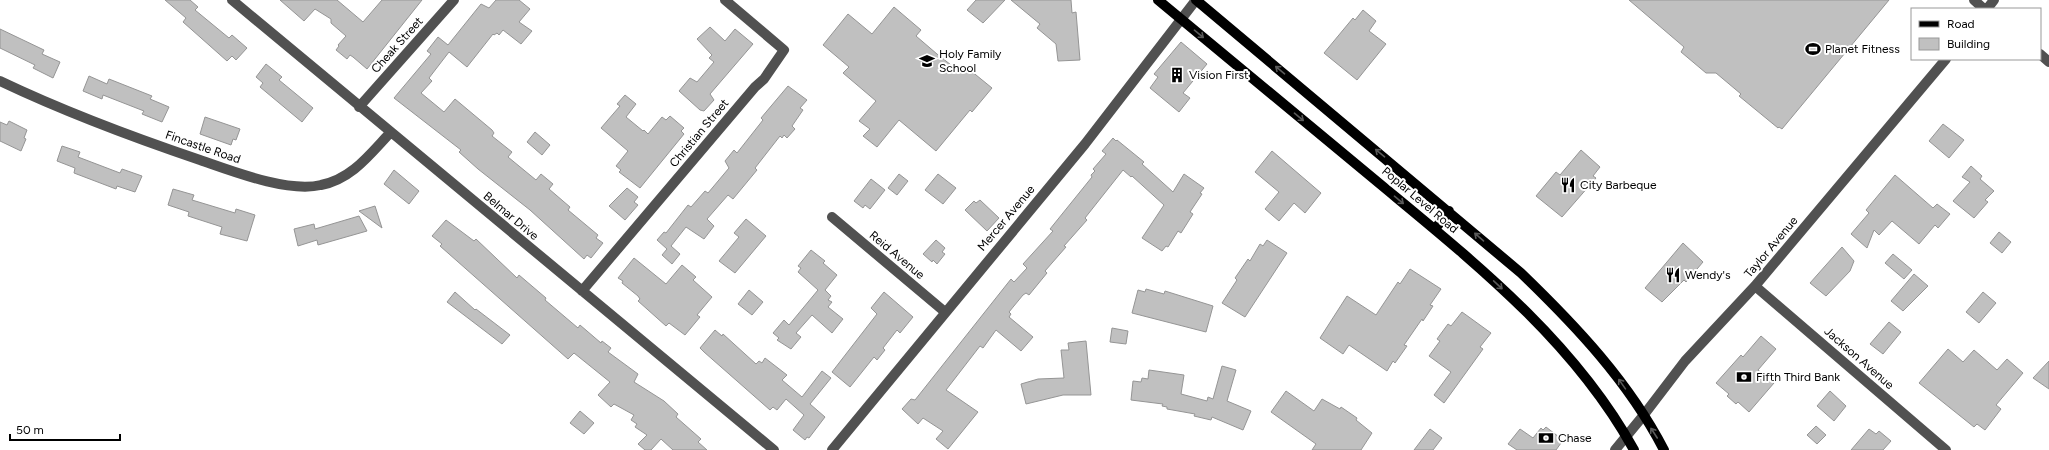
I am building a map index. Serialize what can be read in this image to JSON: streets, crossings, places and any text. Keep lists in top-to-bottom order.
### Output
{
  "streets": {
    "main road": ["Poplar Level Road"],
    "street": [
      "Cheak Street",
      "Christian Street",
      "Fincastle Road",
      "Belmar Drive",
      "Mercer Avenue",
      "Taylor Avenue",
      "Reid Avenue",
      "Jackson Avenue"
    ]
  },
  "crossings": [
    ["Cheak Street", "Belmar Drive"],
    ["Christian Street", "Belmar Drive"],
    ["Fincastle Road", "Belmar Drive"],
    ["Poplar Level Road", "Mercer Avenue"],
    ["Poplar Level Road", "Taylor Avenue"],
    ["Mercer Avenue", "Reid Avenue"],
    ["Taylor Avenue", "Jackson Avenue"]
  ],
  "places": {
    "sports": ["Planet Fitness"],
    "school or university": ["Holy Family School"],
    "building": ["Vision First"],
    "restaurant": ["City Barbeque", "Wendy's"],
    "bank": ["Fifth Third Bank", "Chase"]
  },
  "legend": ["Road", "Building"],
  "scale_bar": "50 m"
}
